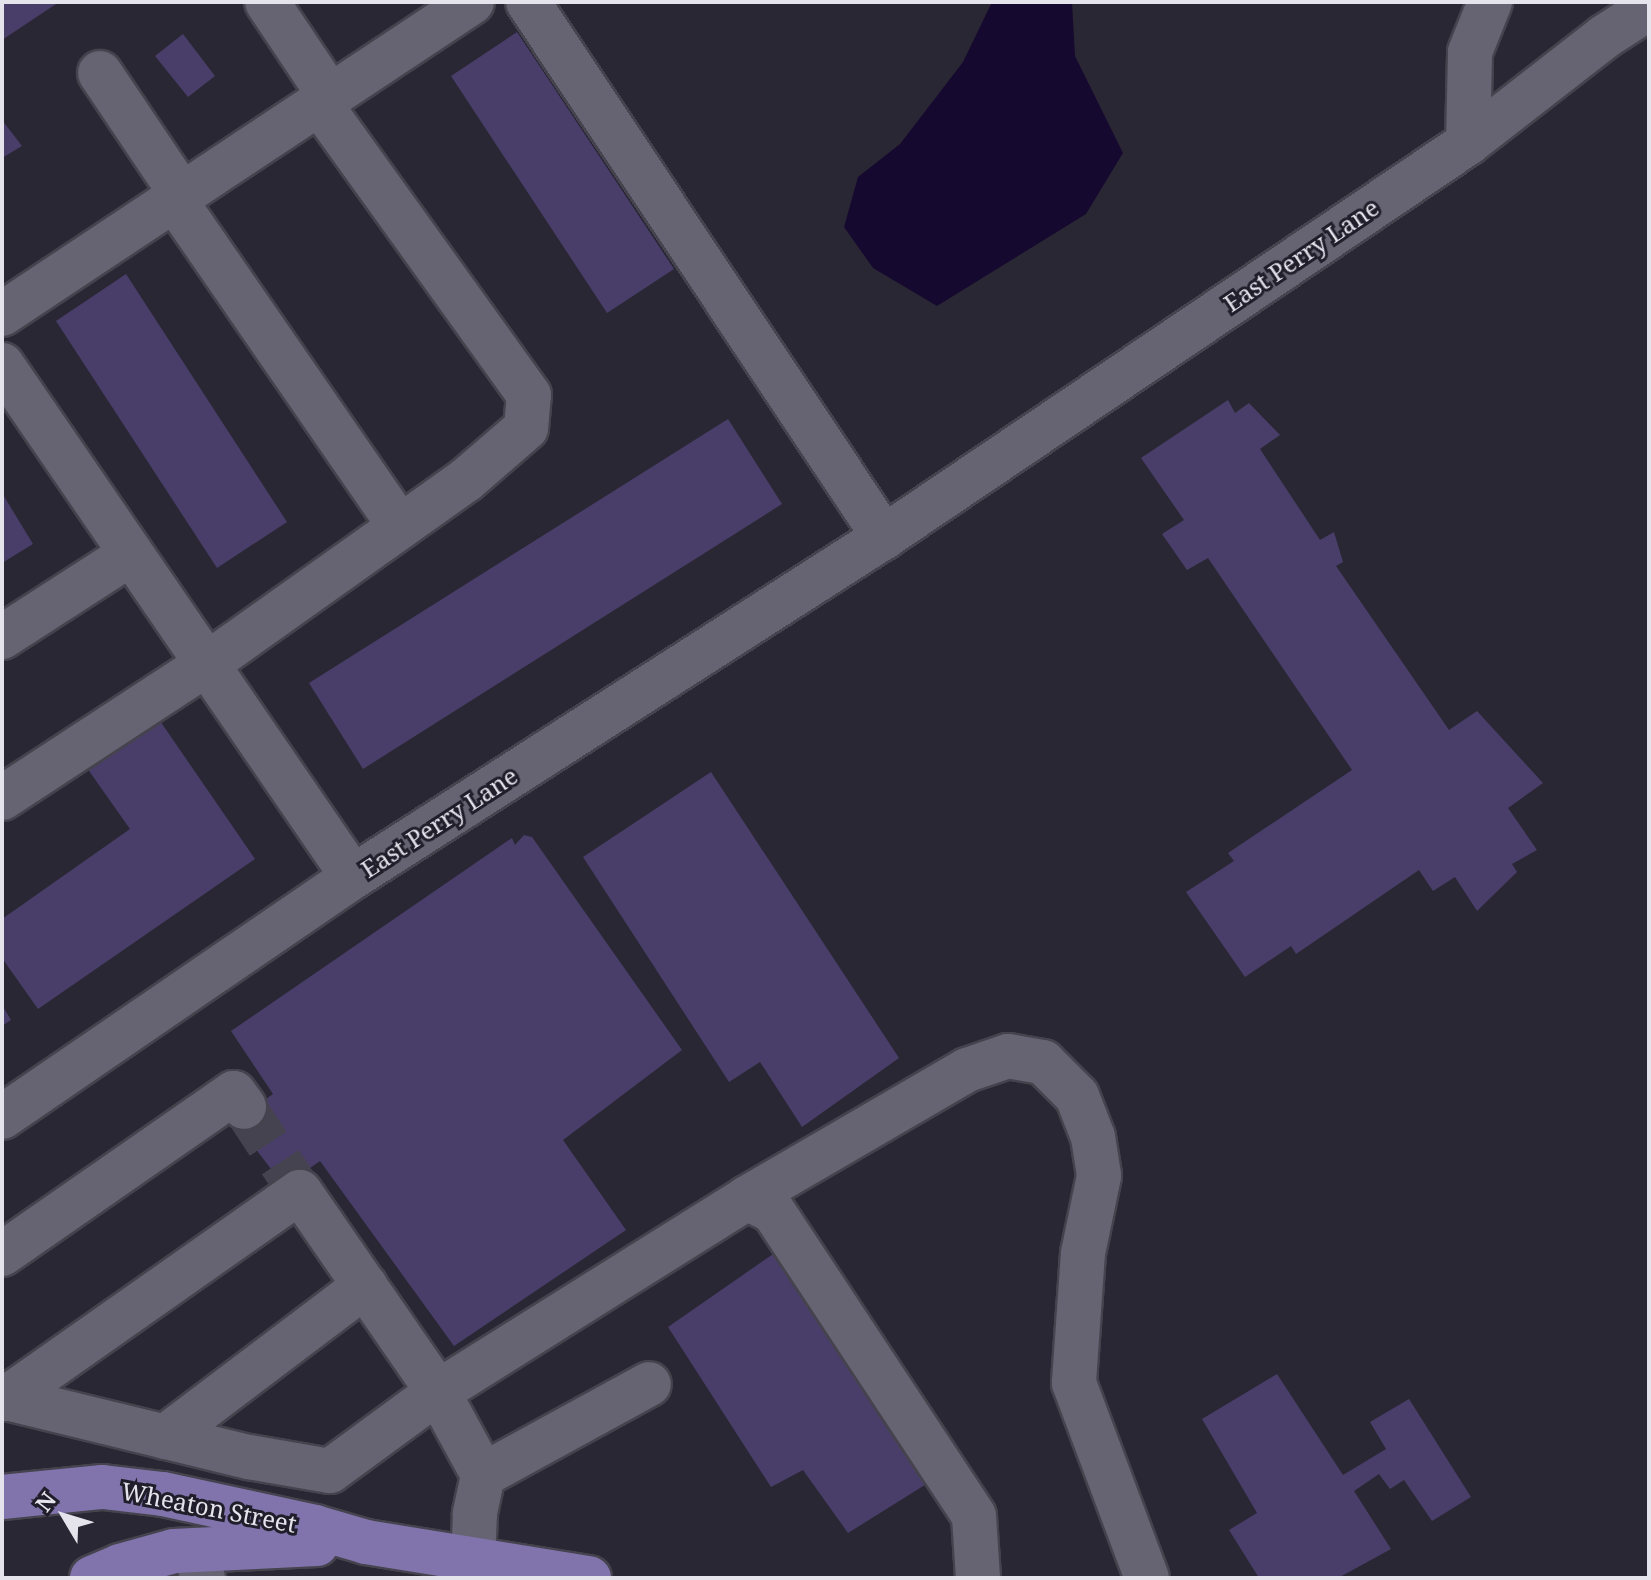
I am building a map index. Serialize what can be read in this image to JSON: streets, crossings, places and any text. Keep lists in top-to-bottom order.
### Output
{
  "streets": {
    "main road": ["Wheaton Street"],
    "street": ["East Perry Lane"]
  },
  "north": "top left"
}
